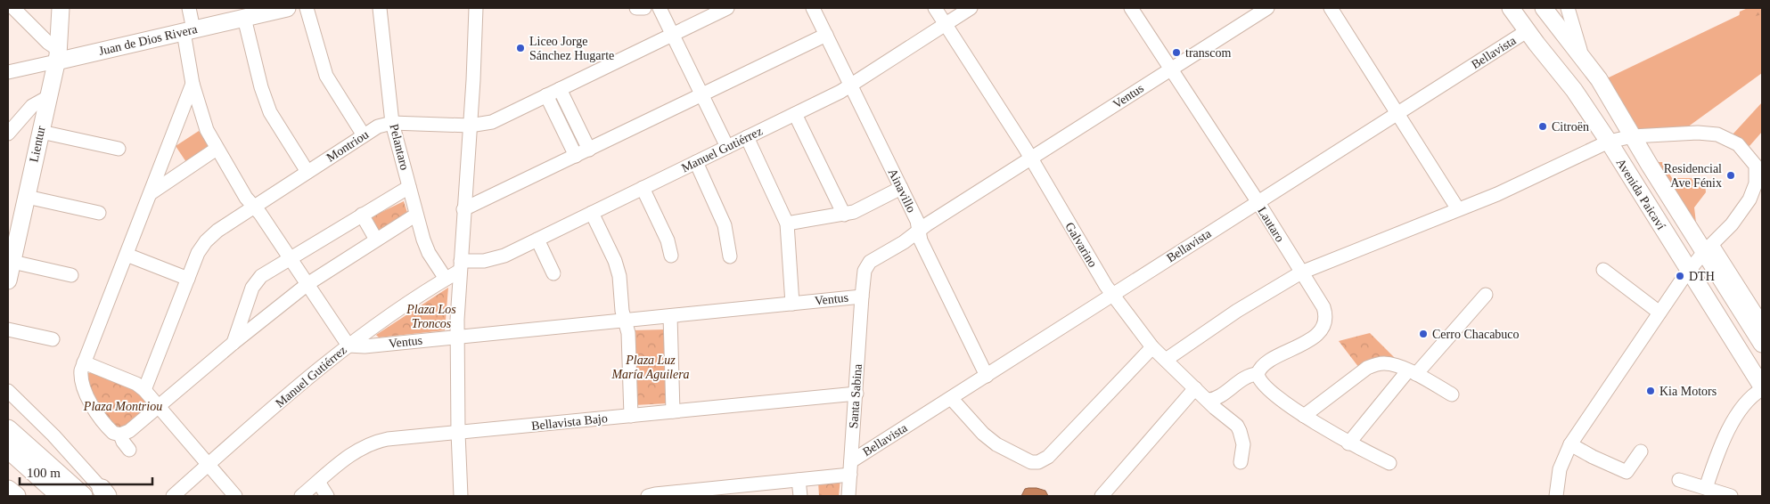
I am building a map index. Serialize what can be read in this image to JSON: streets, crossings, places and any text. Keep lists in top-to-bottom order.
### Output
{
  "streets": {
    "main road": ["Juan de Dios Rivera", "Lientur", "Avenida Paicaví"],
    "street": [
      "Bellavista",
      "Ventus",
      "Montriou",
      "Pelantaro",
      "Manuel Gutiérrez",
      "Ainavillo",
      "Lautaro",
      "Galvarino",
      "Santa Sabina",
      "Bellavista Bajo"
    ]
  },
  "crossings": [
    ["Juan de Dios Rivera", "Lientur"],
    ["Bellavista", "Ainavillo"],
    ["Bellavista", "Avenida Paicaví"],
    ["Bellavista", "Lautaro"],
    ["Bellavista", "Galvarino"],
    ["Bellavista", "Santa Sabina"],
    ["Ventus", "Manuel Gutiérrez"],
    ["Ventus", "Ainavillo"],
    ["Ventus", "Lautaro"],
    ["Ventus", "Galvarino"],
    ["Ventus", "Santa Sabina"],
    ["Montriou", "Pelantaro"],
    ["Pelantaro", "Manuel Gutiérrez"],
    ["Manuel Gutiérrez", "Ainavillo"],
    ["Manuel Gutiérrez", "Galvarino"],
    ["Lautaro", "Galvarino"],
    ["Santa Sabina", "Bellavista Bajo"]
  ],
  "parks": ["Plaza Los Troncos", "Plaza Luz María Aguilera", "Plaza Montriou"],
  "places": [
    "Liceo Jorge Sánchez Hugarte",
    "transcom",
    "Citroën",
    "Residencial Ave Fénix",
    "DTH",
    "Cerro Chacabuco",
    "Kia Motors"
  ],
  "scale_bar": "100 m"
}
